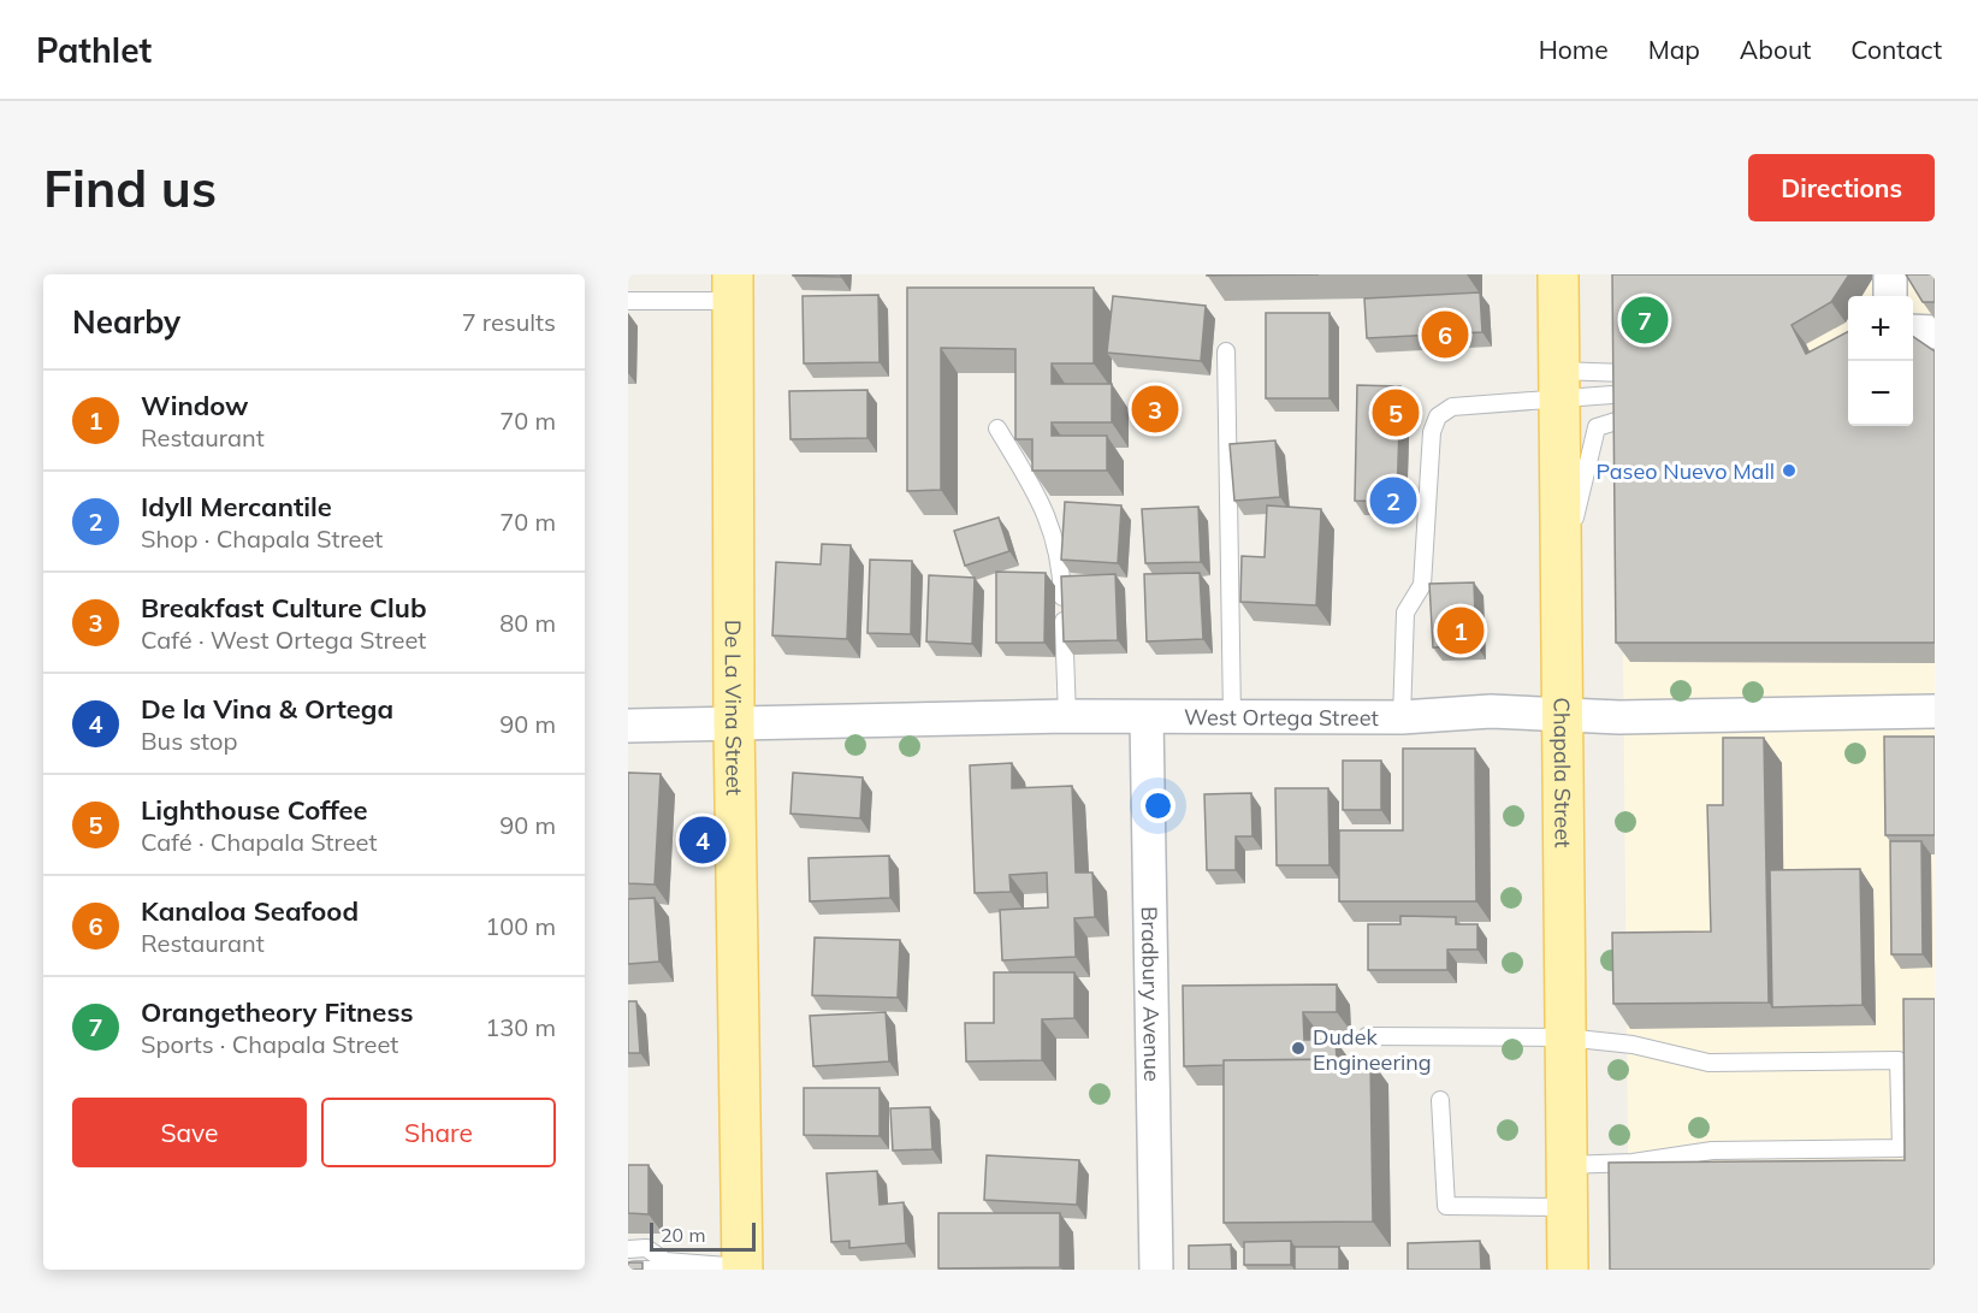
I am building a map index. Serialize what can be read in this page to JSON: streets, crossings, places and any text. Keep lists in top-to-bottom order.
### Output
{
  "streets": {
    "main road": ["De La Vina Street", "Chapala Street"],
    "street": ["West Ortega Street", "Bradbury Avenue"]
  },
  "crossings": [
    ["De La Vina Street", "West Ortega Street"],
    ["West Ortega Street", "Chapala Street"],
    ["West Ortega Street", "Bradbury Avenue"]
  ],
  "places": ["Paseo Nuevo Mall", "Dudek Engineering"],
  "scale_bar": "20 m",
  "page": {
    "header": "Pathlet",
    "nav": [
      "Home",
      "Map",
      "About",
      "Contact"
    ],
    "buttons": [
      "Directions",
      ["Save", "Share"]
    ],
    "title": "Find us",
    "heading": ["Nearby", "7 results"],
    "pins": [
      "7",
      "6",
      "3",
      "5",
      "2",
      "1",
      "4"
    ],
    "map_buttons": ["+", "−"],
    "list": [
      {
        "mark": "1",
        "name": "Window",
        "note": "Restaurant",
        "value": "70 m"
      },
      {
        "mark": "2",
        "name": "Idyll Mercantile",
        "note": "Shop · Chapala Street",
        "value": "70 m"
      },
      {
        "mark": "3",
        "name": "Breakfast Culture Club",
        "note": "Café · West Ortega Street",
        "value": "80 m"
      },
      {
        "mark": "4",
        "name": "De la Vina & Ortega",
        "note": "Bus stop",
        "value": "90 m"
      },
      {
        "mark": "5",
        "name": "Lighthouse Coffee",
        "note": "Café · Chapala Street",
        "value": "90 m"
      },
      {
        "mark": "6",
        "name": "Kanaloa Seafood",
        "note": "Restaurant",
        "value": "100 m"
      },
      {
        "mark": "7",
        "name": "Orangetheory Fitness",
        "note": "Sports · Chapala Street",
        "value": "130 m"
      }
    ],
    "scale": "20 m"
  }
}
